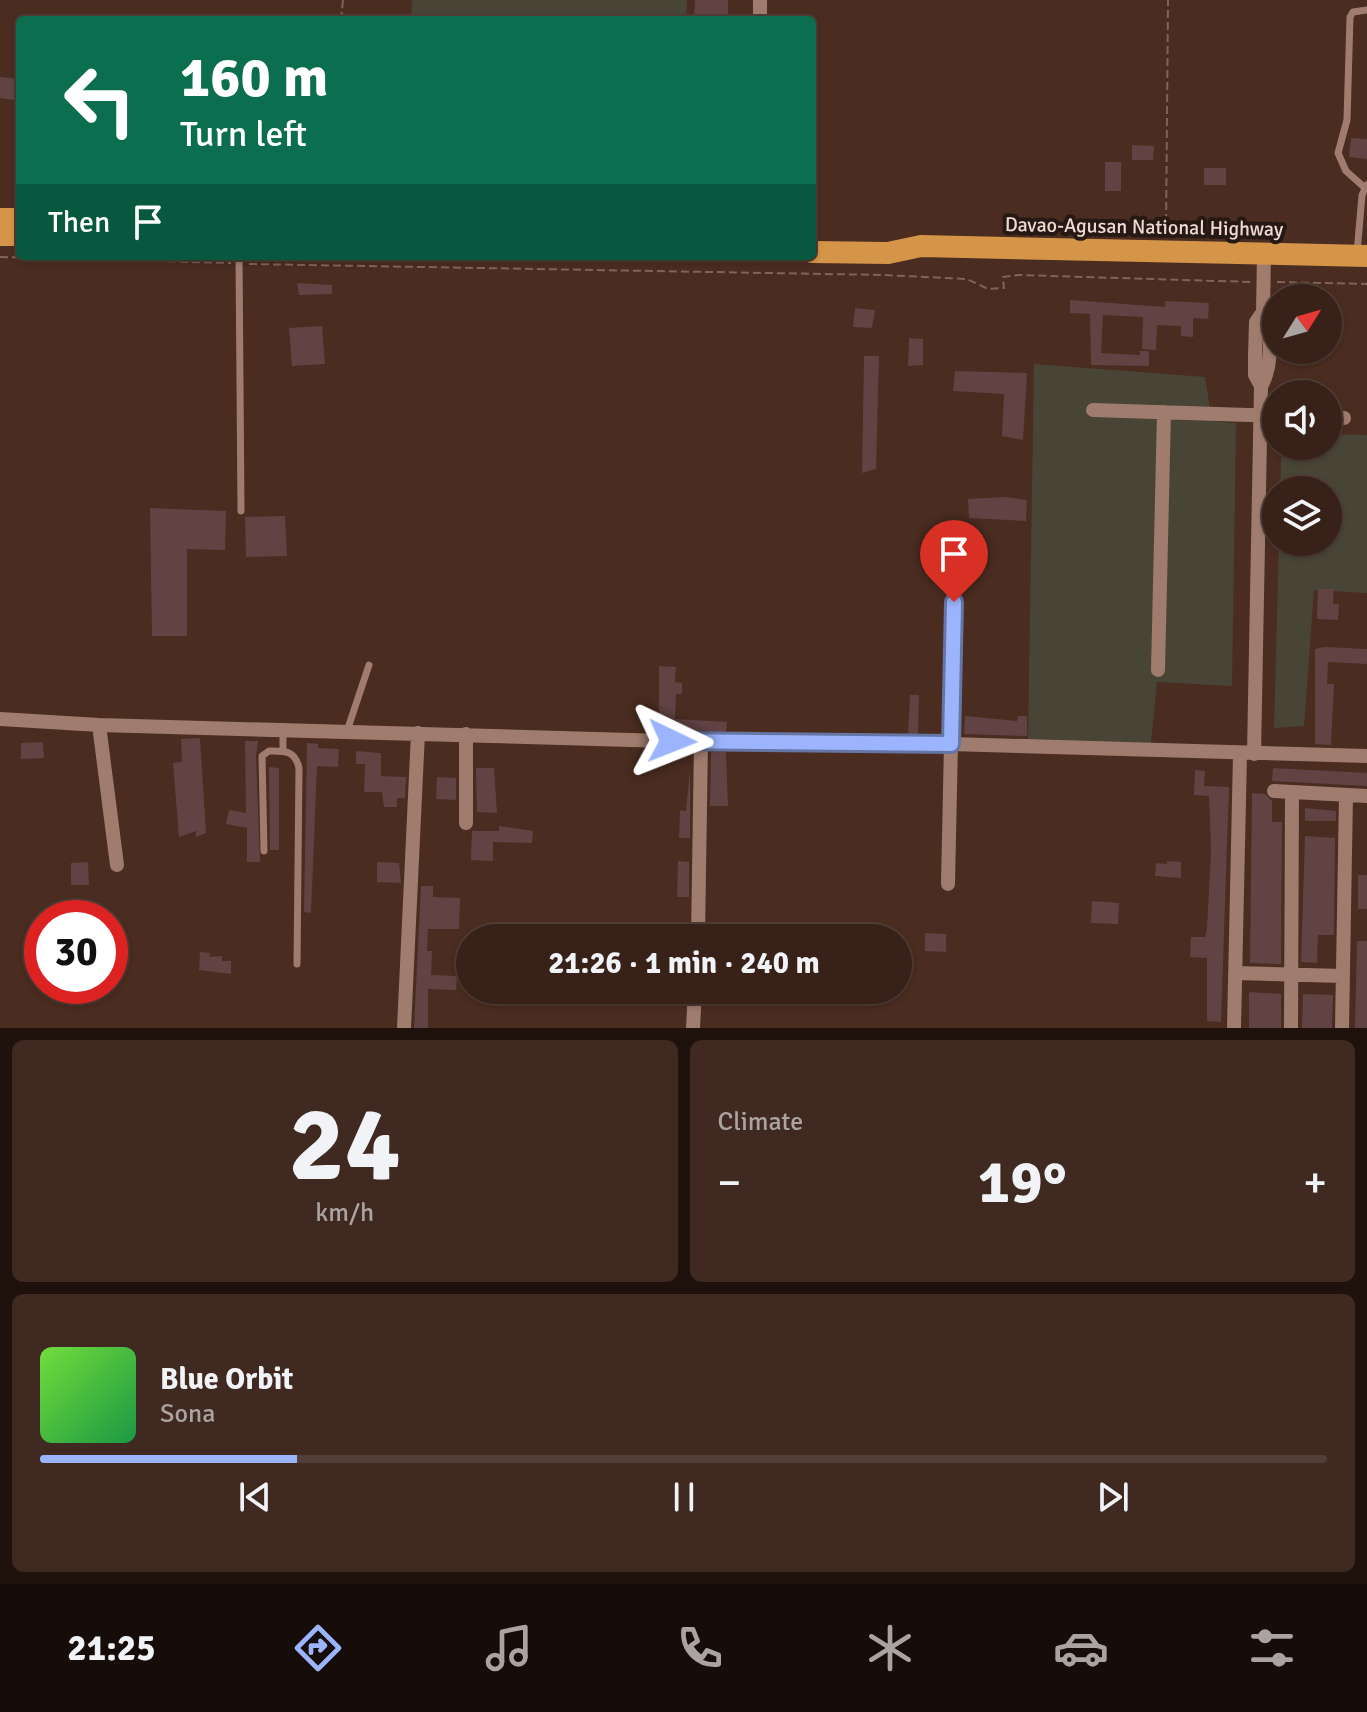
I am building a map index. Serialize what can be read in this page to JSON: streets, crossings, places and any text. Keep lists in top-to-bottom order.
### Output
{
  "streets": {
    "highway": ["Davao-Agusan National Highway"]
  },
  "north": "top right",
  "page": {
    "turn": ["160 m", "Turn left"],
    "then": "Then",
    "limit": "30",
    "trip": "21:26 · 1 min · 240 m",
    "tile": [
      ["24", "km/h"],
      "Climate"
    ],
    "heat": ["−", "19°", "+"],
    "song": ["Blue Orbit", "Sona"],
    "tabs": "21:25"
  }
}
